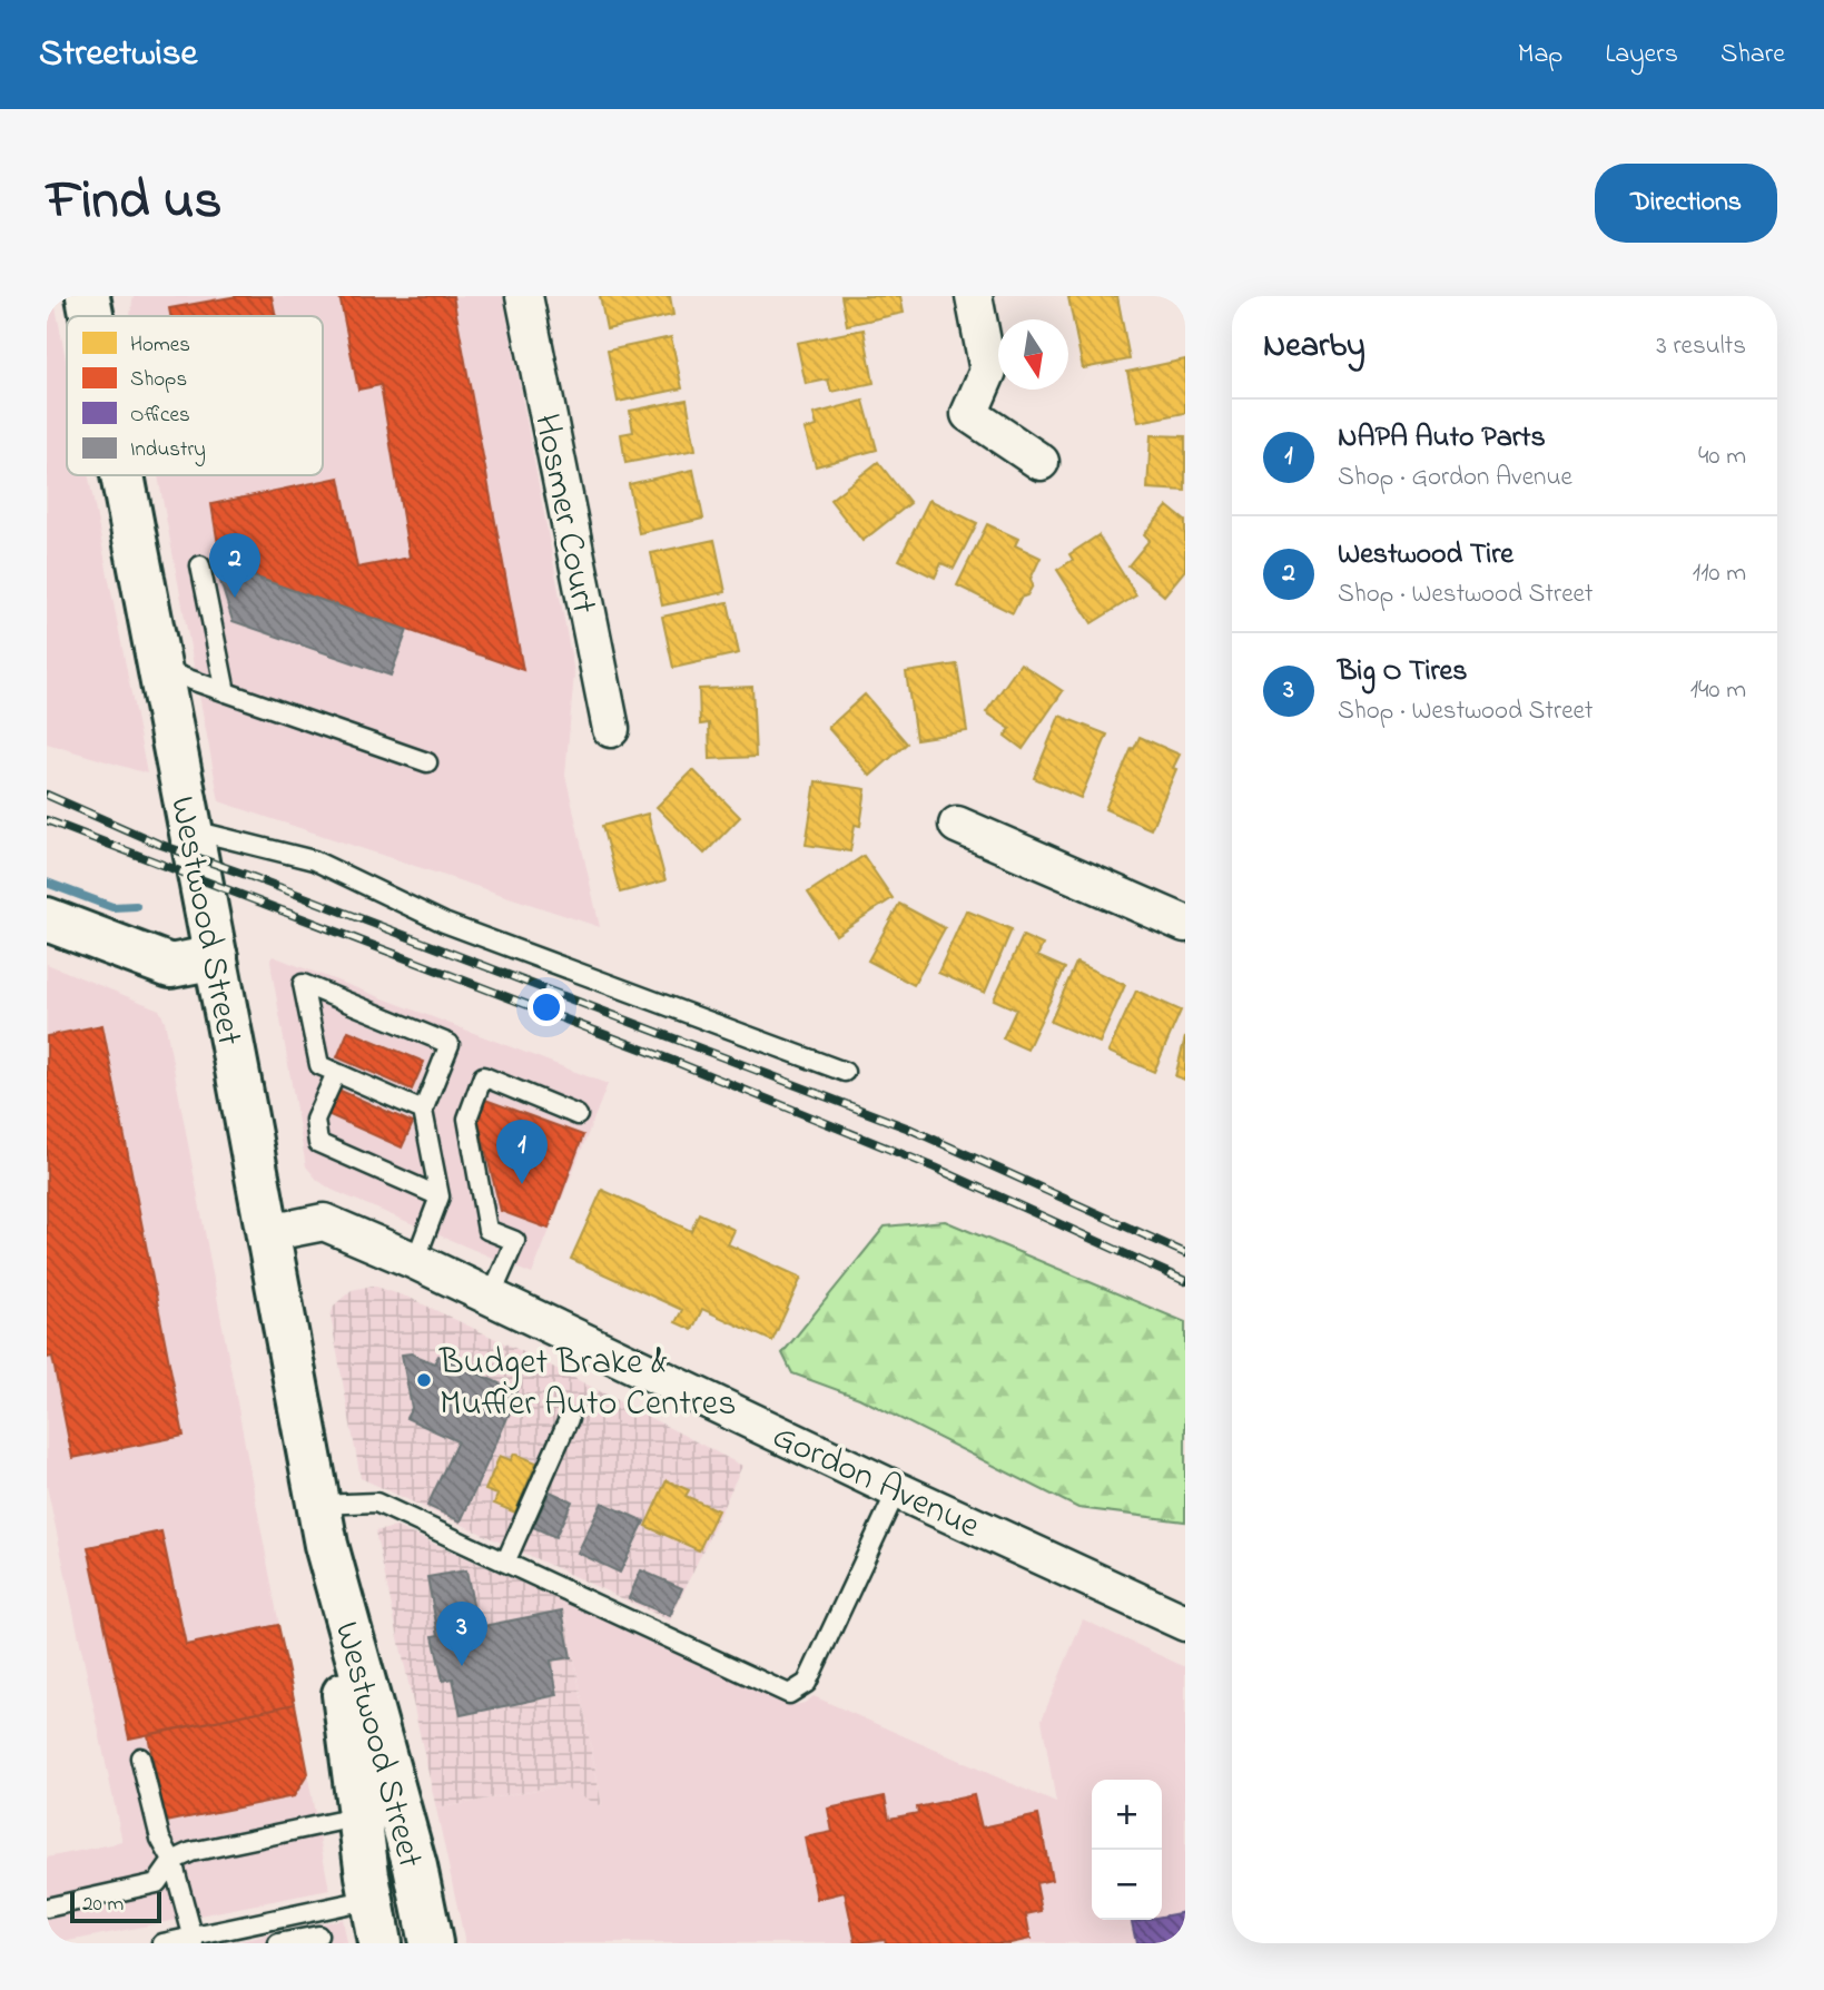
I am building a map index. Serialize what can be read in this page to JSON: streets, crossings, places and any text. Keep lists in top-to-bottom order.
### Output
{
  "streets": {
    "main road": ["Westwood Street"],
    "street": ["Hosmer Court", "Gordon Avenue"]
  },
  "crossings": [
    ["Westwood Street", "Gordon Avenue"]
  ],
  "places": ["Budget Brake & Muffler Auto Centres"],
  "legend": [
    "Homes",
    "Shops",
    "Offices",
    "Industry"
  ],
  "scale_bar": "20 m",
  "north": "bottom",
  "page": {
    "header": "Streetwise",
    "nav": ["Map", "Layers", "Share"],
    "title": "Find us",
    "buttons": "Directions",
    "heading": ["Nearby", "3 results"],
    "list": [
      {
        "mark": "1",
        "name": "NAPA Auto Parts",
        "note": "Shop · Gordon Avenue",
        "value": "40 m"
      },
      {
        "mark": "2",
        "name": "Westwood Tire",
        "note": "Shop · Westwood Street",
        "value": "110 m"
      },
      {
        "mark": "3",
        "name": "Big O Tires",
        "note": "Shop · Westwood Street",
        "value": "140 m"
      }
    ],
    "pins": ["2", "1", "3"],
    "map_buttons": ["+", "−"],
    "scale": "20 m"
  }
}
